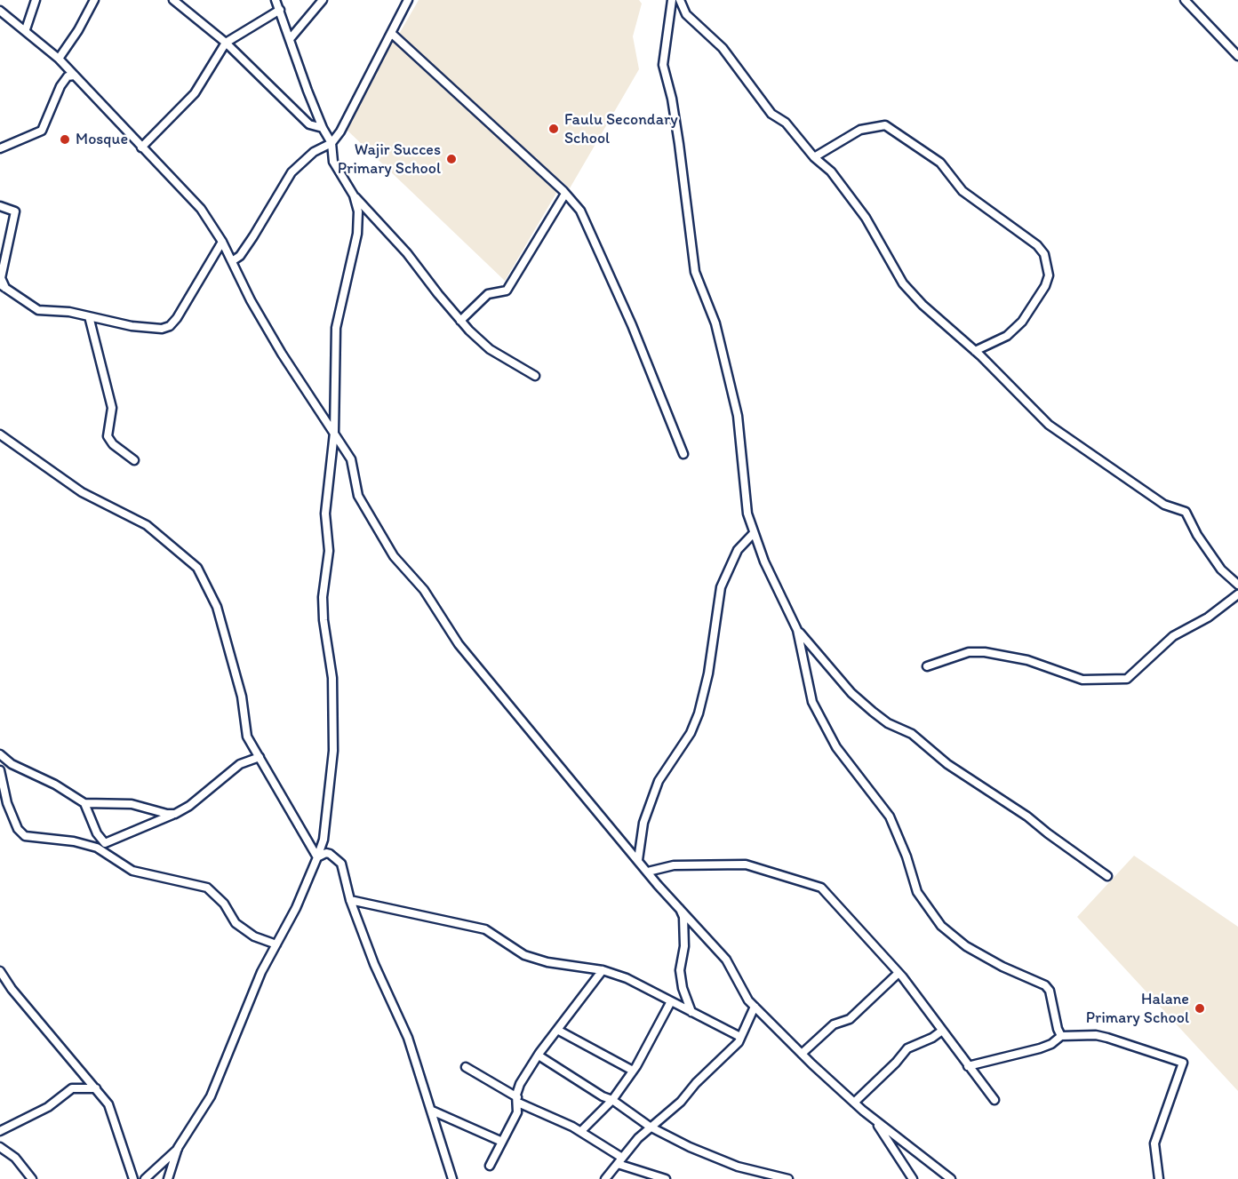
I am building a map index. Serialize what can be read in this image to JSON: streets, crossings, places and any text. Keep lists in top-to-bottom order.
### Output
{
  "places": [
    "Faulu Secondary School",
    "Mosque",
    "Wajir Succes Primary School",
    "Halane Primary School"
  ]
}
